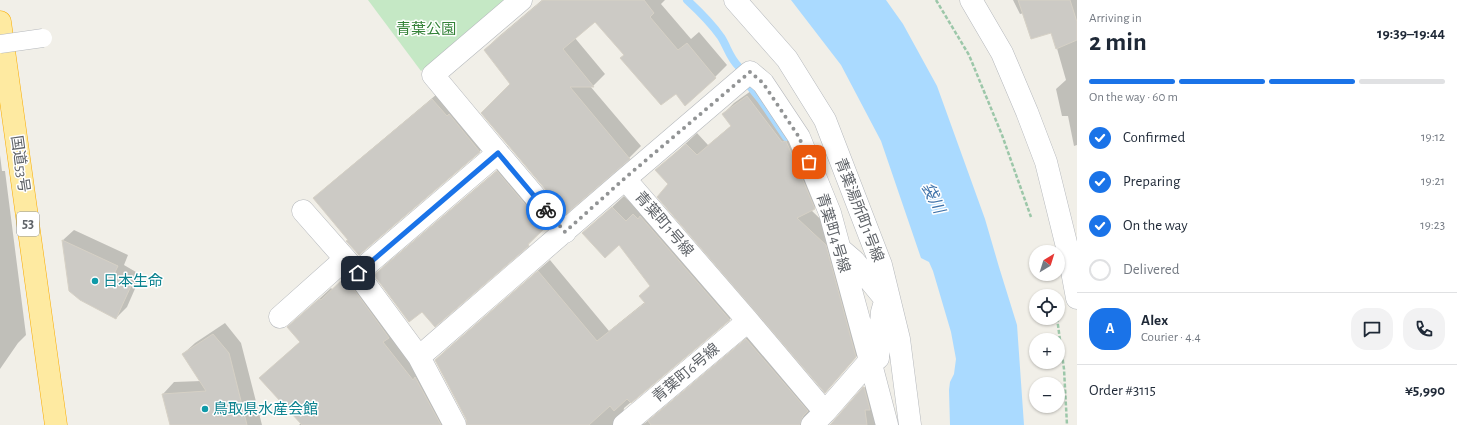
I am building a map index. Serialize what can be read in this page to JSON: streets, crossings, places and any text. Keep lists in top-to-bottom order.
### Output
{
  "streets": {
    "highway": ["国道53号", "53"],
    "street": [
      "青葉湯所町1号線",
      "青葉町1号線",
      "青葉町4号線",
      "青葉町6号線"
    ]
  },
  "crossings": [
    ["青葉町1号線", "青葉町4号線"],
    ["青葉町1号線", "青葉町6号線"]
  ],
  "water": ["袋川"],
  "parks": ["青葉公園"],
  "places": ["日本生命", "鳥取県水産会館"],
  "north": "top right",
  "page": {
    "heading": ["2 min", "Arriving in", "19:39–19:44"],
    "panel": [
      "Alex",
      "Courier · 4.4",
      "Order #3115",
      "¥5,990"
    ],
    "bar": "On the way · 60 m",
    "list": [
      ["Confirmed", "19:12"],
      ["Preparing", "19:21"],
      ["On the way", "19:23"],
      "Delivered"
    ],
    "map_buttons": ["+", "−"],
    "round": "A"
  }
}
